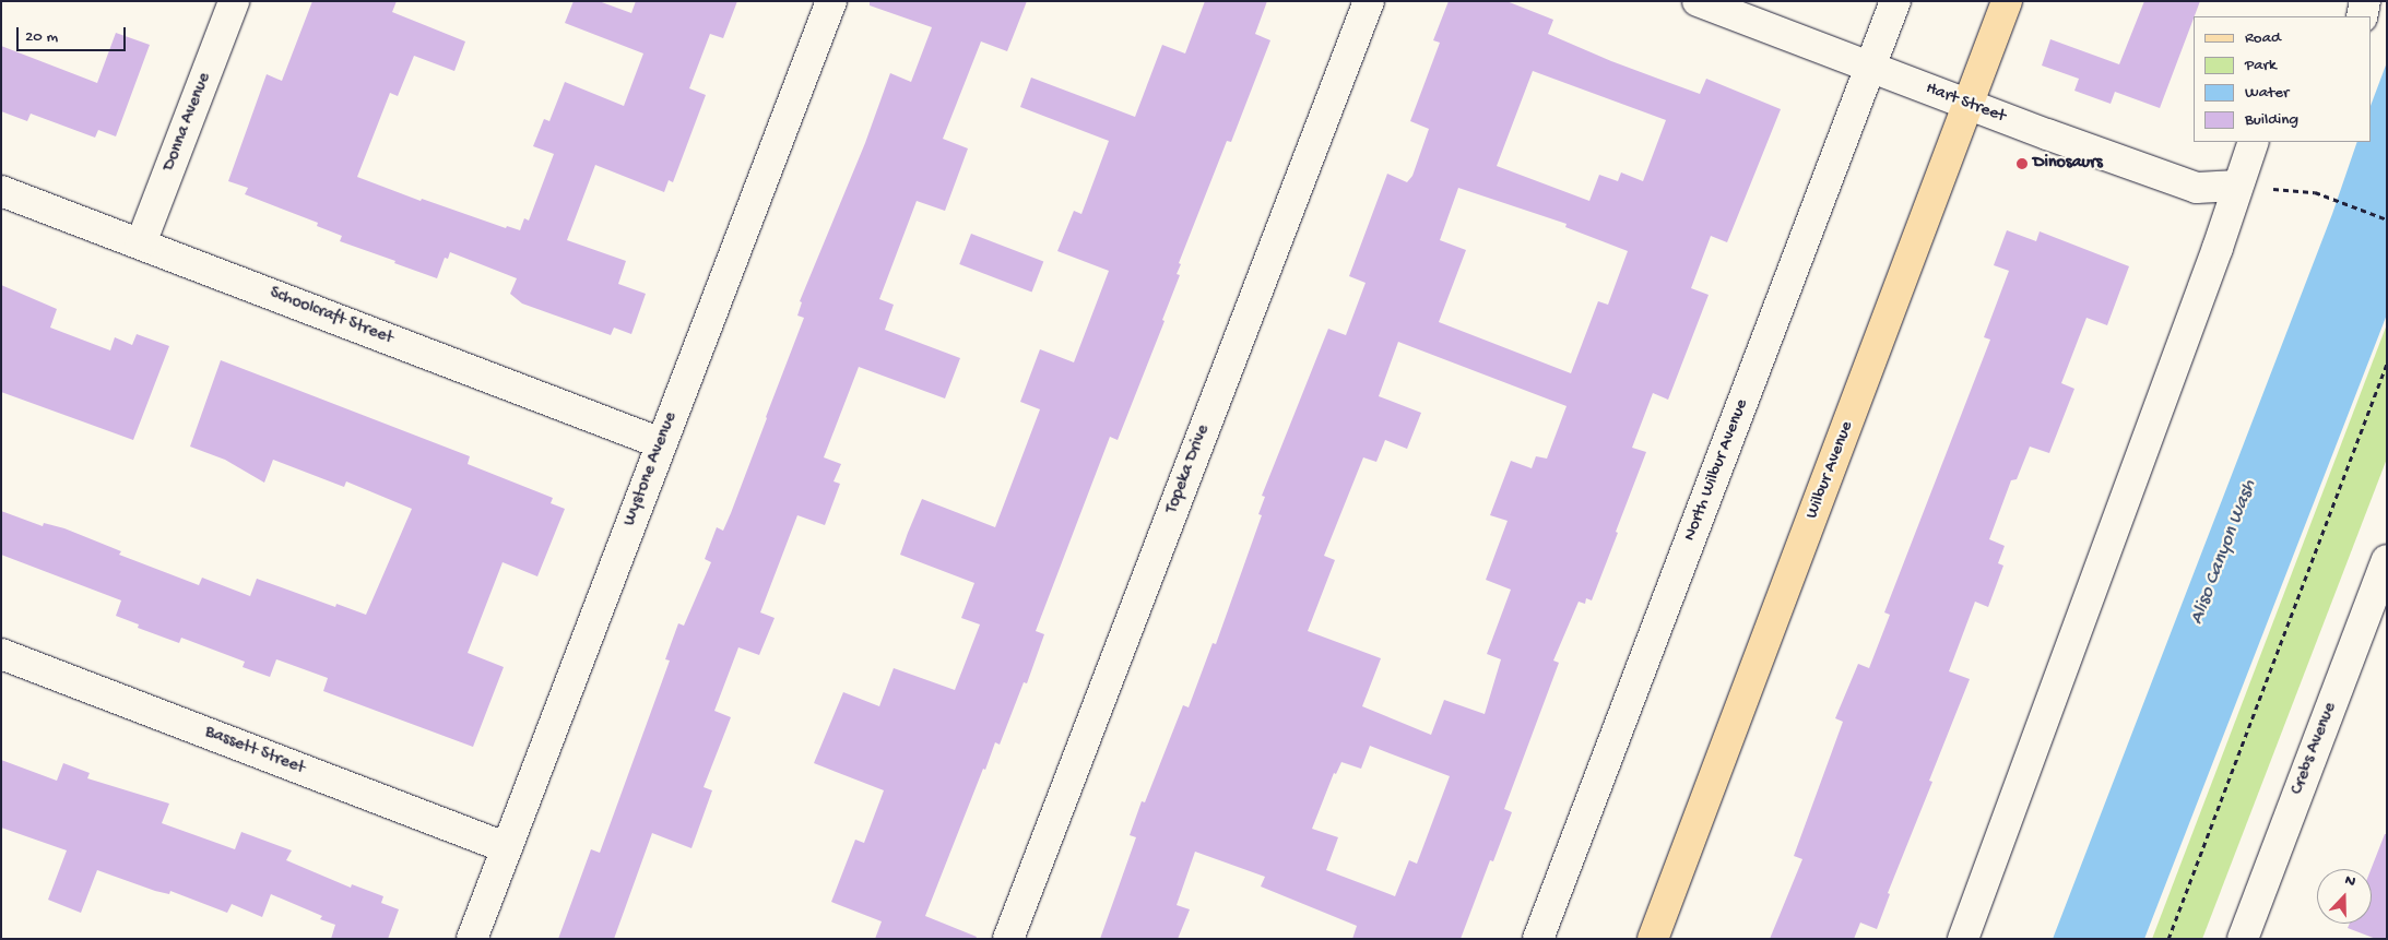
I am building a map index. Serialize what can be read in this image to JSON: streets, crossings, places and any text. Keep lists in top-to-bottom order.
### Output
{
  "streets": {
    "main road": ["Wilbur Avenue"],
    "street": [
      "Hart Street",
      "Donna Avenue",
      "Schoolcraft Street",
      "Wystone Avenue",
      "Topeka Drive",
      "North Wilbur Avenue",
      "Crebs Avenue",
      "Bassett Street"
    ]
  },
  "crossings": [
    ["Hart Street", "North Wilbur Avenue"],
    ["Hart Street", "Wilbur Avenue"],
    ["Donna Avenue", "Schoolcraft Street"],
    ["Schoolcraft Street", "Wystone Avenue"],
    ["Wystone Avenue", "Bassett Street"]
  ],
  "water": ["Aliso Canyon Wash"],
  "places": ["Dinosaurs"],
  "legend": [
    "Road",
    "Park",
    "Water",
    "Building"
  ],
  "scale_bar": "20 m",
  "north": "top"
}
